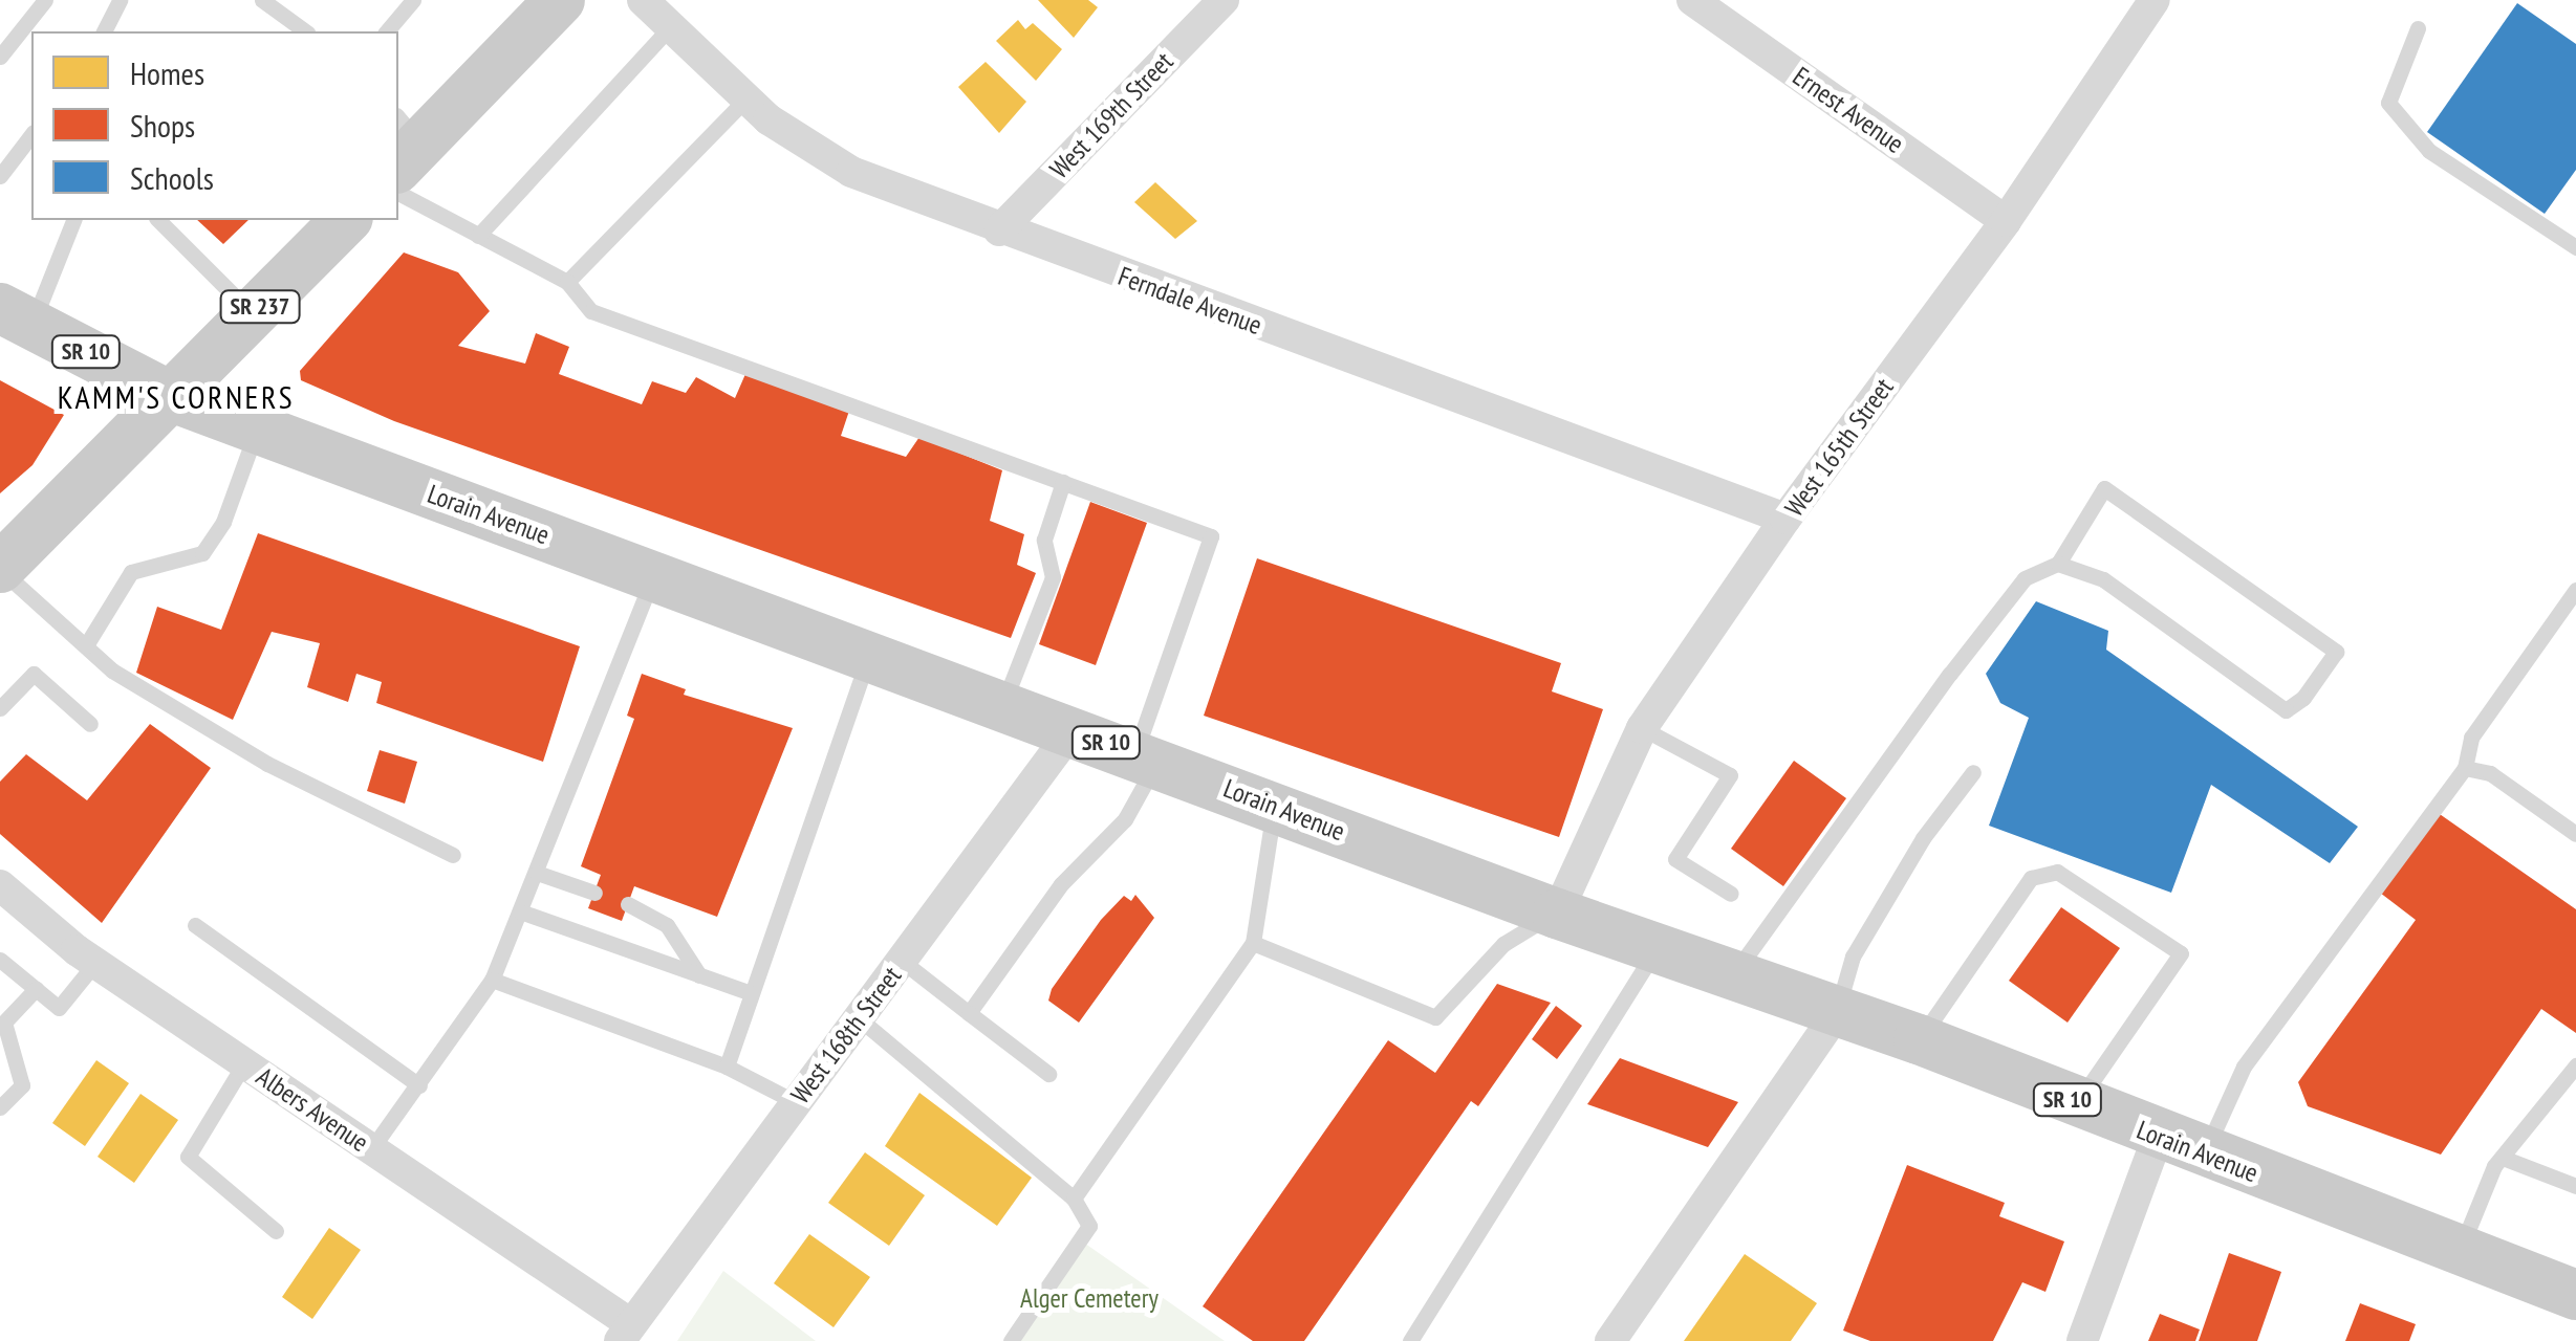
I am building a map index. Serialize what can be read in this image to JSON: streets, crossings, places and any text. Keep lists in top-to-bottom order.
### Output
{
  "streets": {
    "main road": ["SR 237", "SR 10", "Lorain Avenue"],
    "street": [
      "Ernest Avenue",
      "West 169th Street",
      "Ferndale Avenue",
      "West 165th Street",
      "West 168th Street",
      "Albers Avenue"
    ]
  },
  "crossings": [
    ["Ernest Avenue", "West 165th Street"],
    ["West 169th Street", "Ferndale Avenue"],
    ["Ferndale Avenue", "West 165th Street"],
    ["SR 237", "Lorain Avenue"],
    ["West 165th Street", "Lorain Avenue"],
    ["Lorain Avenue", "West 168th Street"],
    ["West 168th Street", "Albers Avenue"]
  ],
  "districts": ["KAMM'S CORNERS"],
  "parks": ["Alger Cemetery"],
  "legend": ["Homes", "Shops", "Schools"]
}
